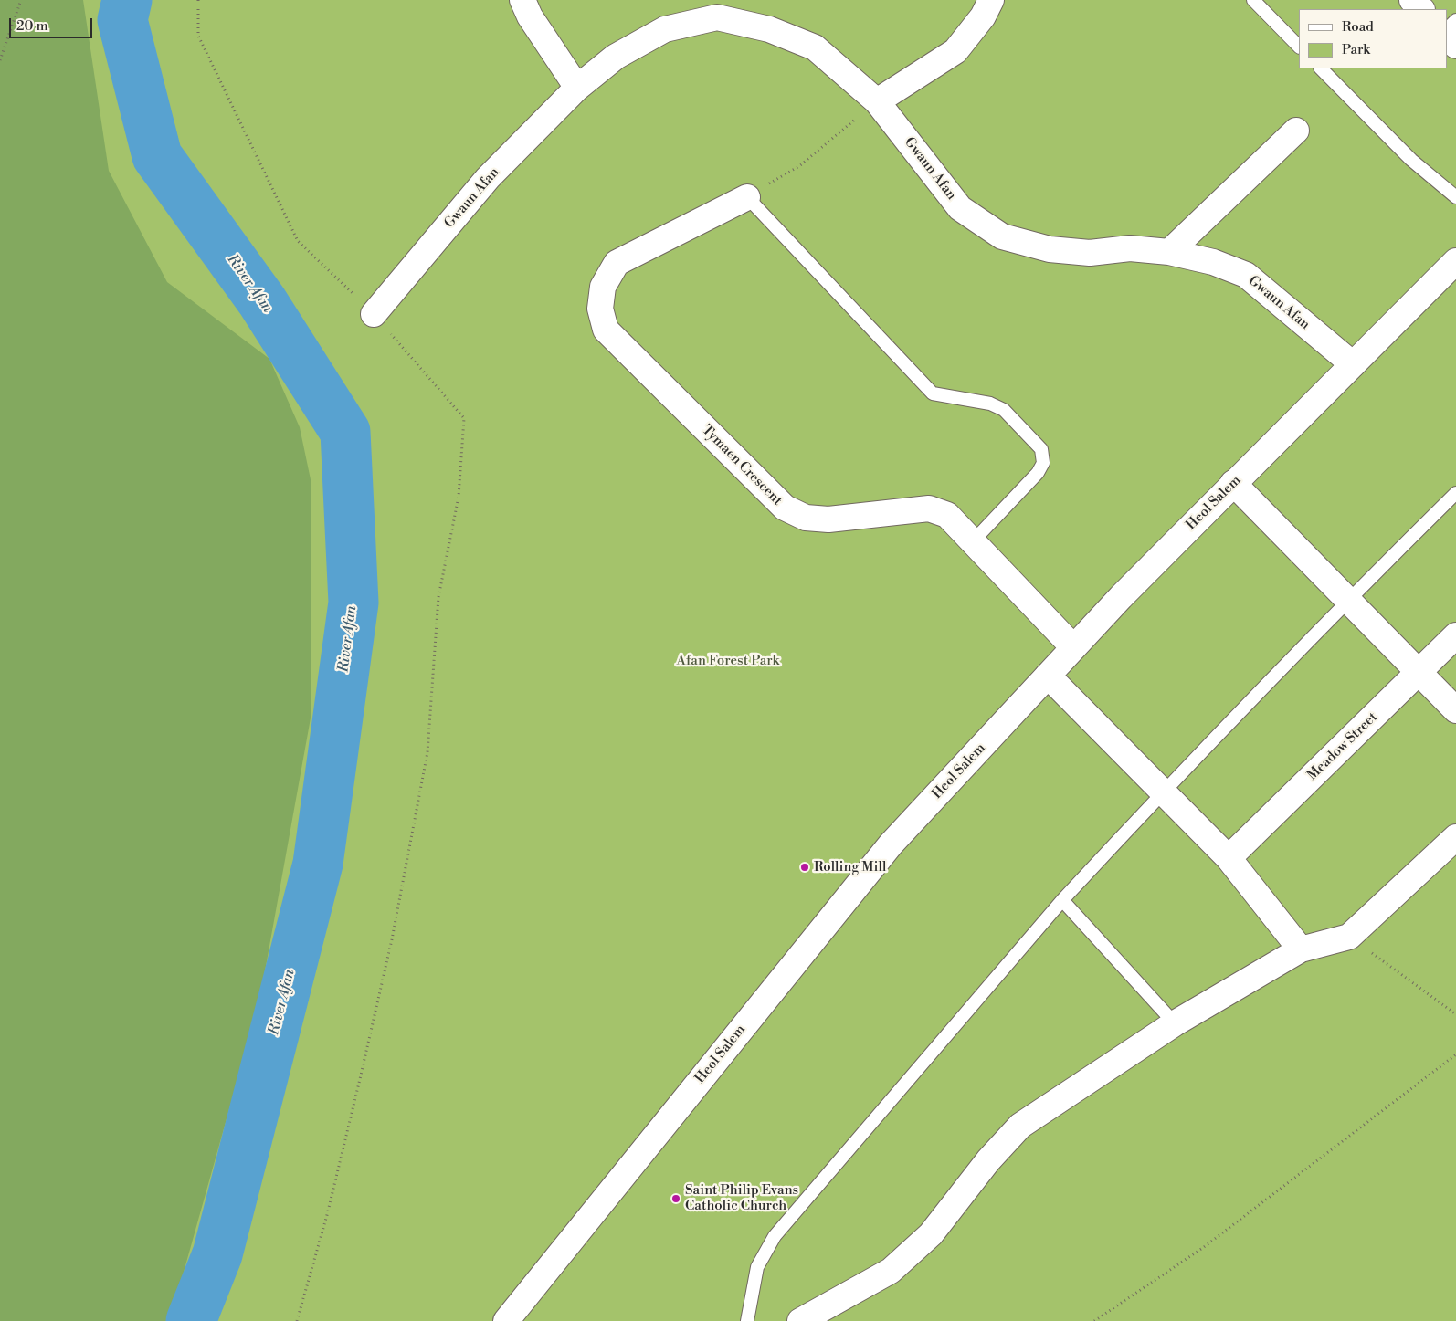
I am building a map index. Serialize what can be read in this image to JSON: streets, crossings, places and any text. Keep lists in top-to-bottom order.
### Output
{
  "streets": {
    "street": [
      "Gwaun Afan",
      "Tymaen Crescent",
      "Heol Salem",
      "Meadow Street"
    ]
  },
  "crossings": [
    ["Gwaun Afan", "Heol Salem"],
    ["Tymaen Crescent", "Heol Salem"]
  ],
  "water": ["River Afan"],
  "parks": ["Afan Forest Park"],
  "places": ["Rolling Mill", "Saint Philip Evans Catholic Church"],
  "legend": ["Road", "Park"],
  "scale_bar": "20 m"
}
